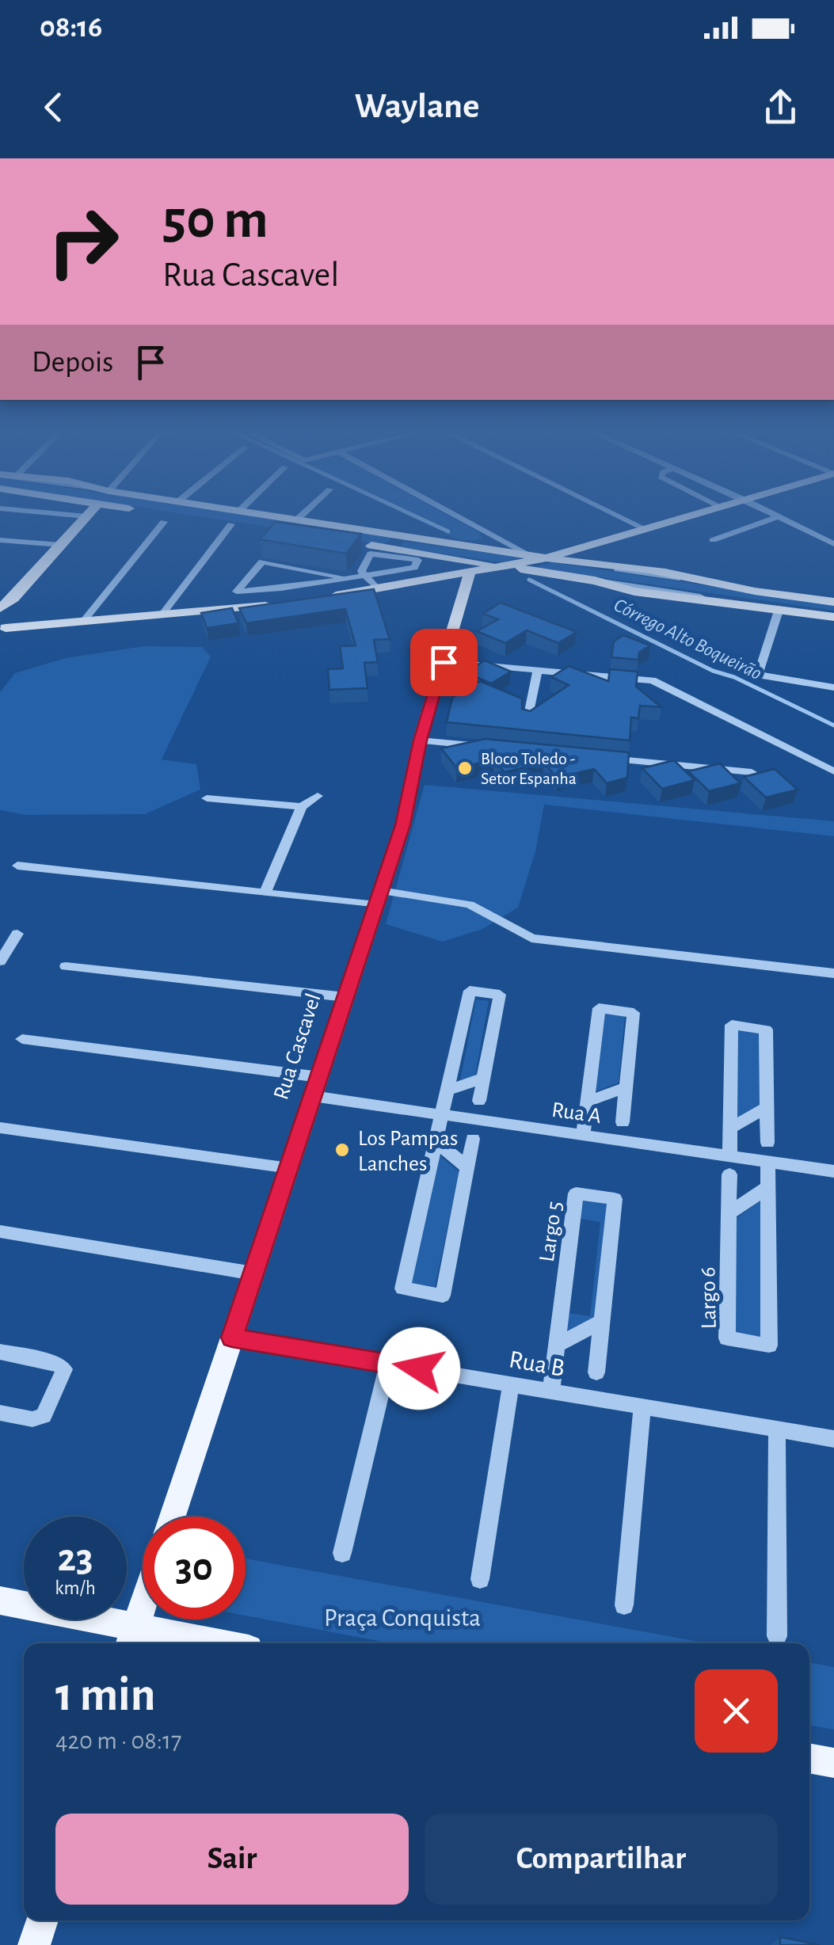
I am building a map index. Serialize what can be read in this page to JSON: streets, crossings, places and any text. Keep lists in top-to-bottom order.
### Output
{
  "streets": {
    "main road": ["Rua Cascavel"],
    "street": [
      "Rua A",
      "Largo 5",
      "Largo 6",
      "Rua B"
    ]
  },
  "crossings": [
    ["Rua Cascavel", "Rua A"],
    ["Rua Cascavel", "Rua B"],
    ["Rua A", "Largo 6"],
    ["Largo 5", "Rua B"]
  ],
  "water": ["Córrego Alto Boqueirão"],
  "parks": ["Praça Conquista"],
  "places": ["Bloco Toledo - Setor Espanha", "Los Pampas Lanches"],
  "page": {
    "status": "08:16",
    "header": "Waylane",
    "turn": ["50 m", "Rua Cascavel"],
    "then": "Depois",
    "speed": "23 km/h",
    "limit": "30",
    "heading": ["1 min", "420 m · 08:17"],
    "buttons": ["Sair", "Compartilhar"]
  }
}
